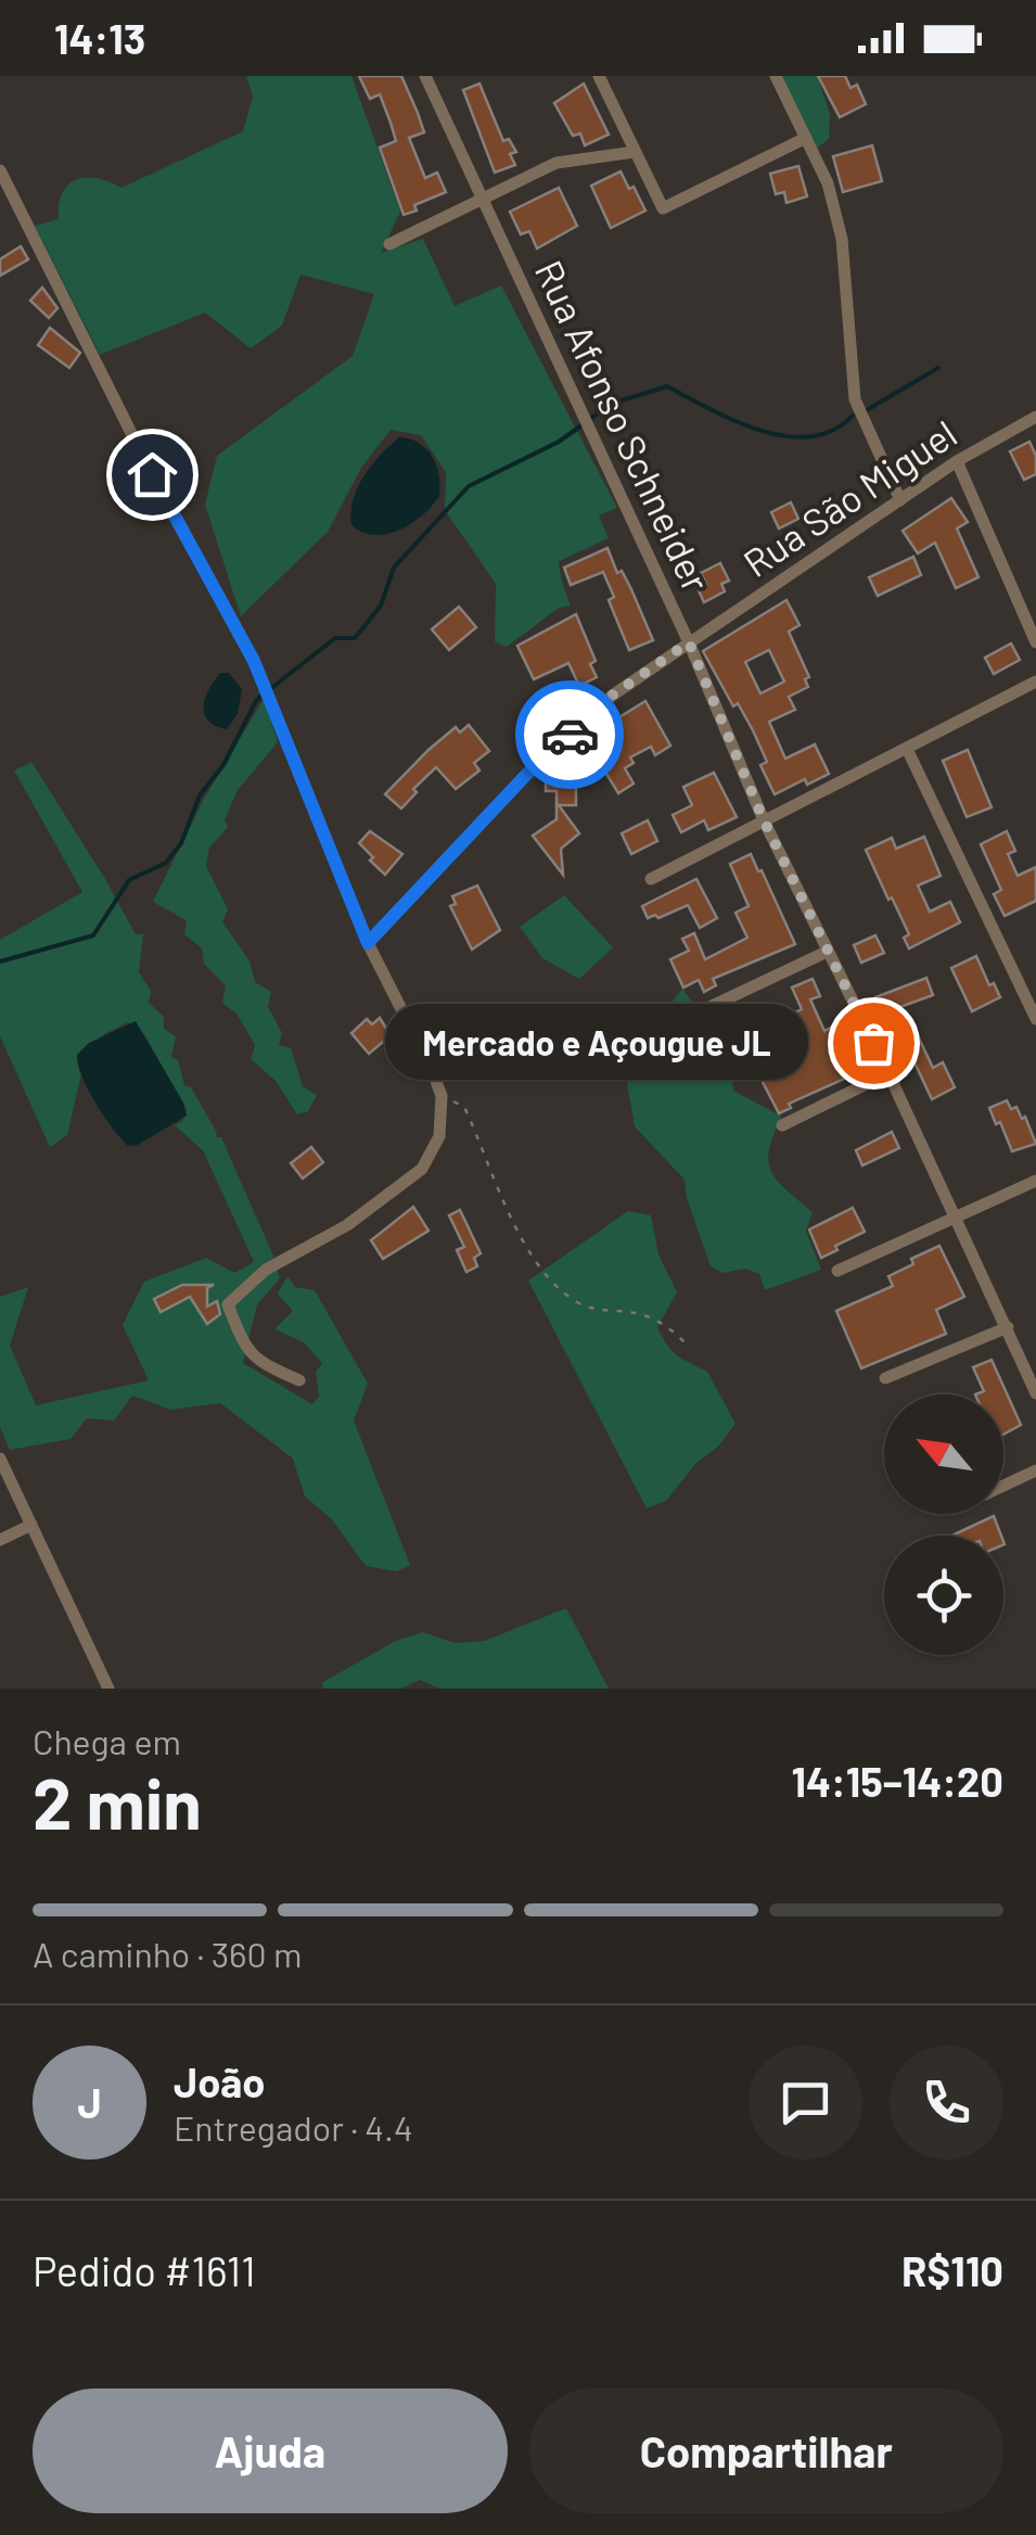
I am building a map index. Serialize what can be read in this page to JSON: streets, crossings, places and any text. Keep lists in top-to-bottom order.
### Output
{
  "streets": {
    "street": ["Rua Afonso Schneider", "Rua São Miguel"]
  },
  "crossings": [
    ["Rua Afonso Schneider", "Rua São Miguel"]
  ],
  "places": ["Mercado e Açougue JL"],
  "north": "top left",
  "page": {
    "status": "14:13",
    "bubble": "Mercado e Açougue JL",
    "heading": ["2 min", "Chega em", "14:15–14:20"],
    "panel": [
      "João",
      "Entregador · 4.4",
      "Pedido #1611",
      "R$110"
    ],
    "bar": "A caminho · 360 m",
    "round": "J",
    "buttons": ["Ajuda", "Compartilhar"]
  }
}
